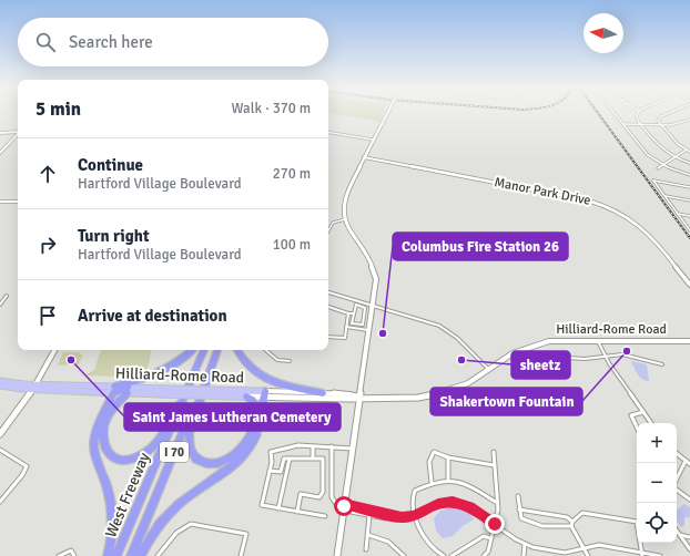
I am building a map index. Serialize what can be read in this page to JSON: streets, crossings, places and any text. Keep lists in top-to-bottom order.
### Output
{
  "streets": {
    "highway": ["I 70", "West Freeway"],
    "main road": ["Hilliard-Rome Road"],
    "street": ["Manor Park Drive"]
  },
  "places": [
    "Columbus Fire Station 26",
    "Shakertown Fountain",
    "Saint James Lutheran Cemetery",
    "sheetz"
  ],
  "north": "left",
  "page": {
    "search": "Search here",
    "heading": ["5 min", "Walk · 370 m"],
    "list": [
      ["Continue", "Hartford Village Boulevard", "270 m"],
      ["Turn right", "Hartford Village Boulevard", "100 m"],
      "Arrive at destination"
    ],
    "map_buttons": ["+", "−"]
  }
}
